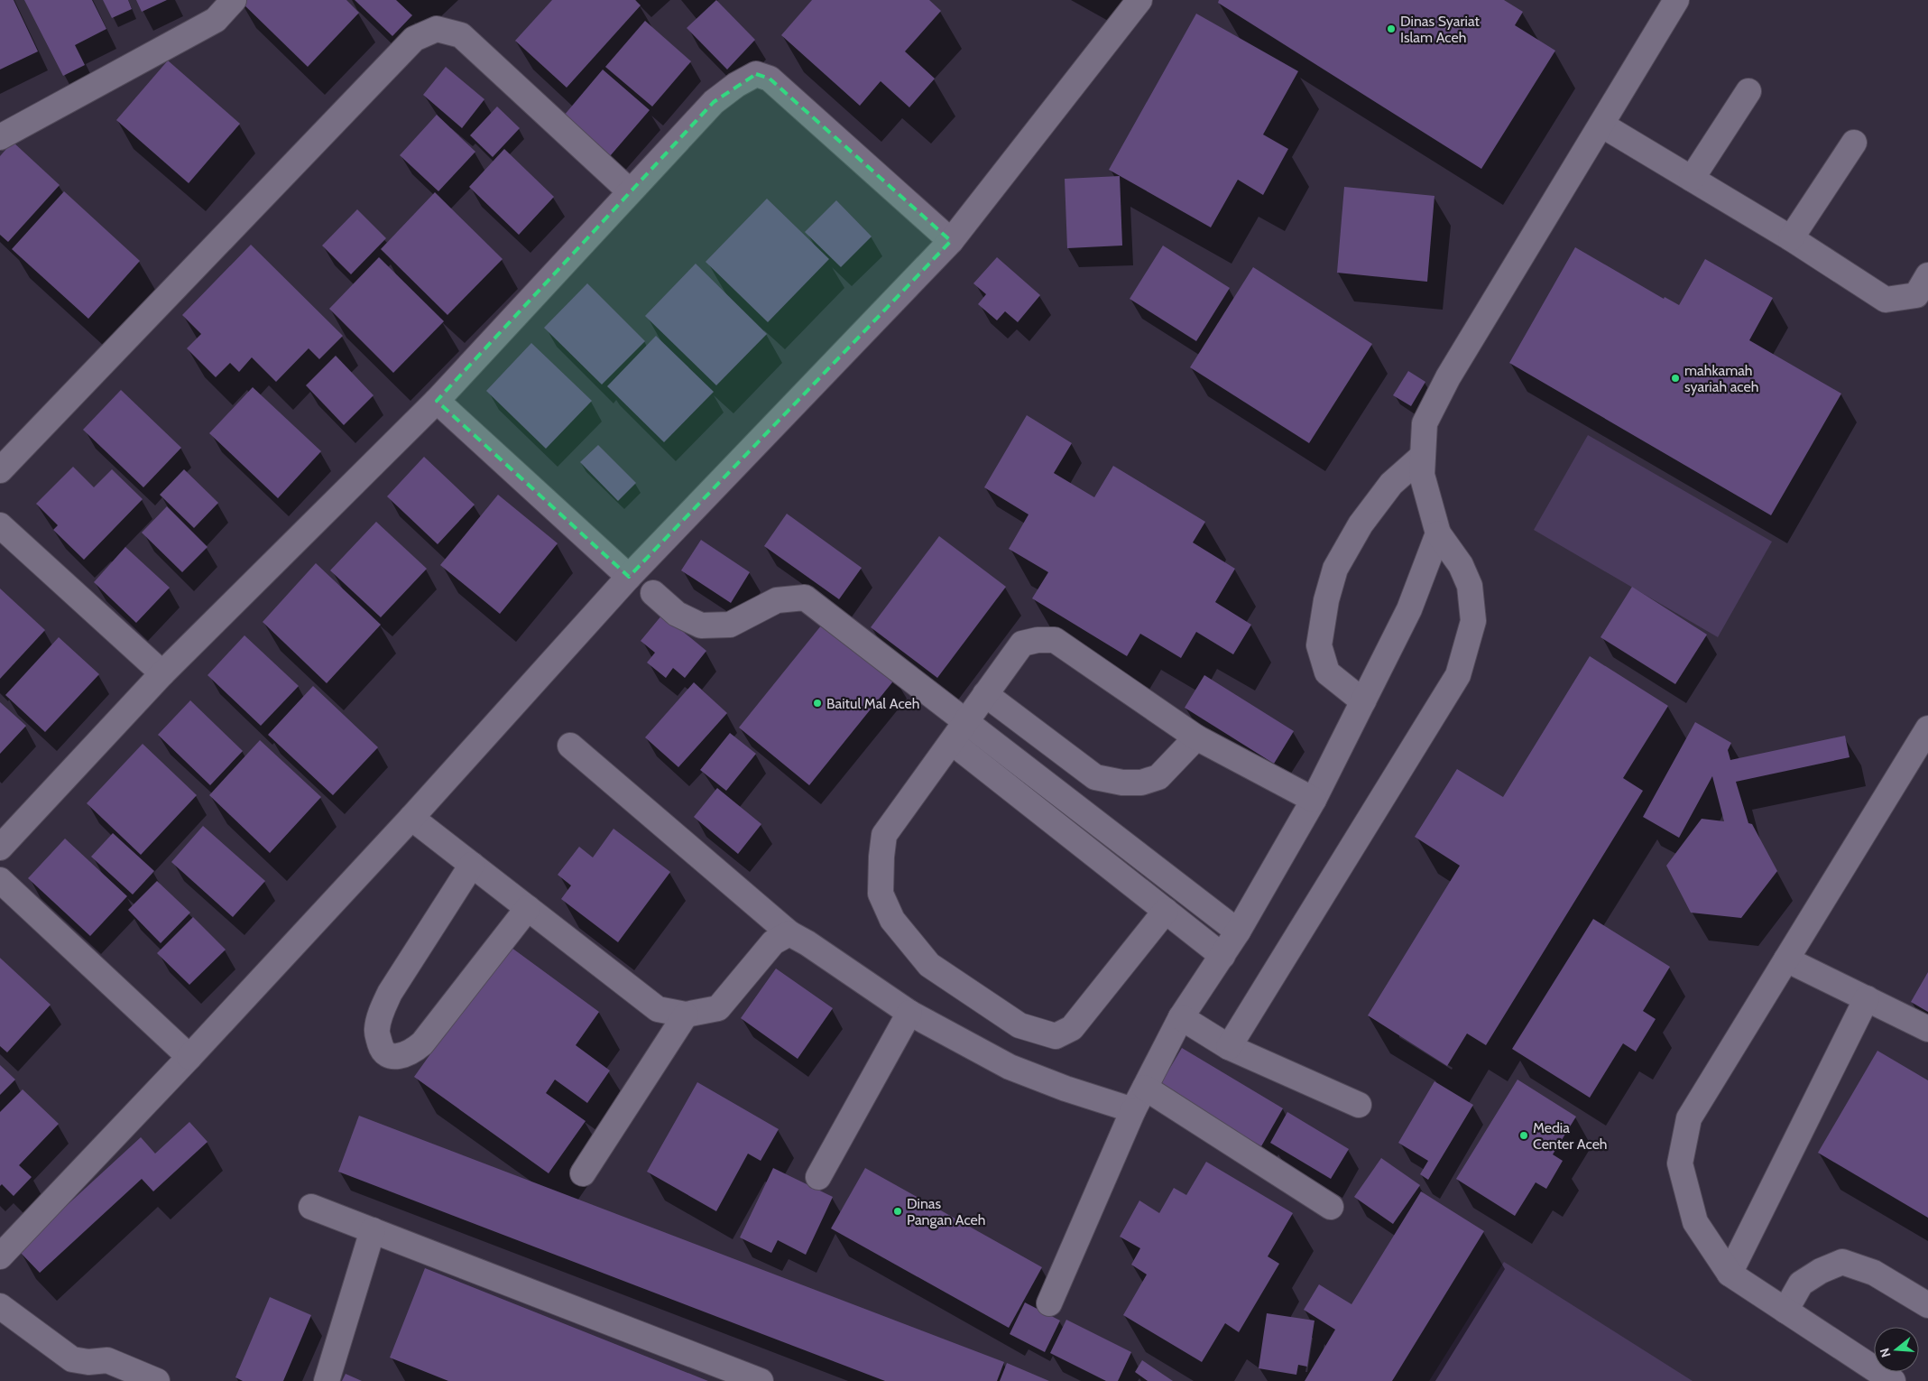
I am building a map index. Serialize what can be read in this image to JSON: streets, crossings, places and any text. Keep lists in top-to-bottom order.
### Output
{
  "places": [
    "Dinas Syariat Islam Aceh",
    "mahkamah syariah aceh",
    "Baitul Mal Aceh",
    "Media Center Aceh",
    "Dinas Pangan Aceh"
  ],
  "north": "left"
}
